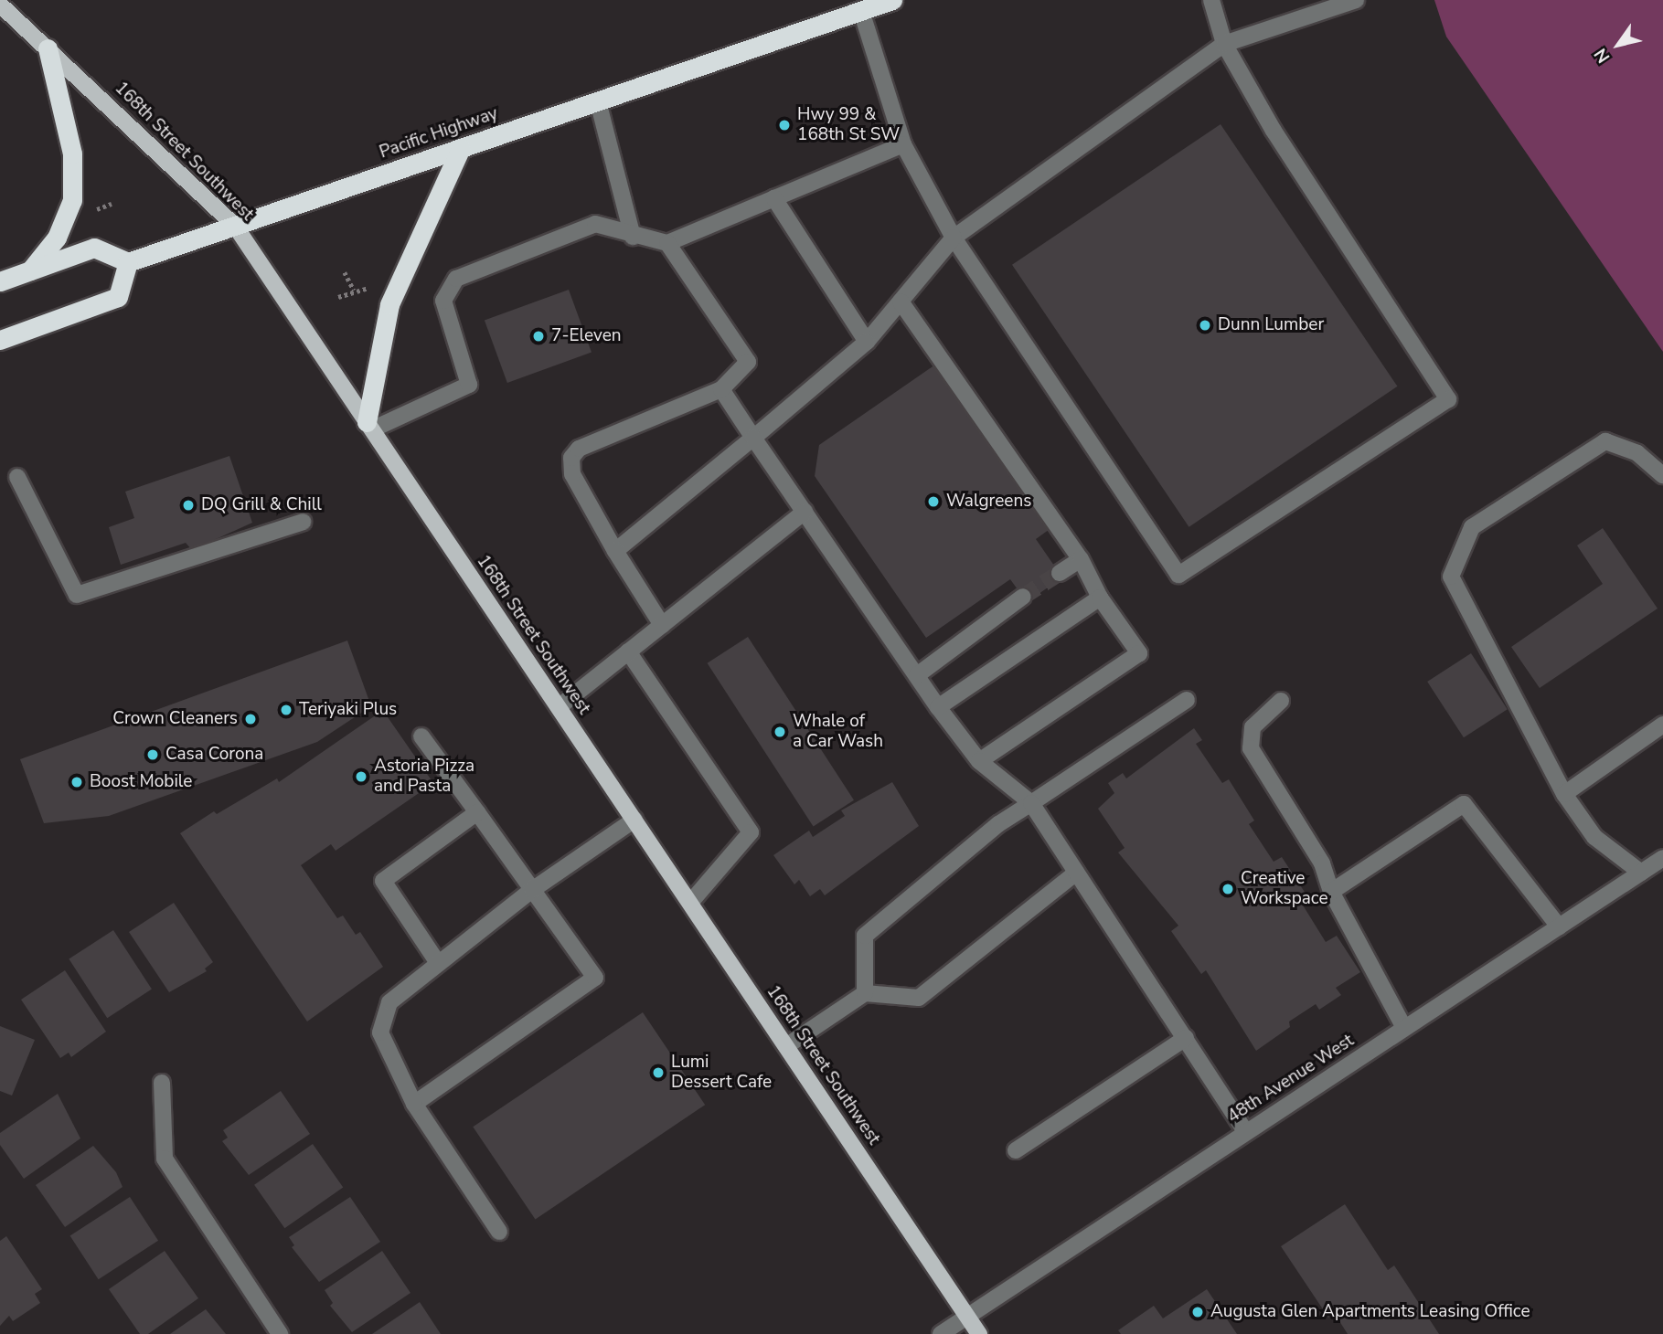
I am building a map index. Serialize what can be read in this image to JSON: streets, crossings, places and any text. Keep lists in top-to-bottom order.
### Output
{
  "streets": {
    "highway": ["Pacific Highway"],
    "main road": ["168th Street Southwest"],
    "street": ["48th Avenue West"]
  },
  "crossings": [
    ["Pacific Highway", "168th Street Southwest"],
    ["168th Street Southwest", "48th Avenue West"]
  ],
  "places": [
    "Hwy 99 & 168th St SW",
    "Dunn Lumber",
    "7-Eleven",
    "Walgreens",
    "DQ Grill & Chill",
    "Teriyaki Plus",
    "Crown Cleaners",
    "Whale of a Car Wash",
    "Casa Corona",
    "Astoria Pizza and Pasta",
    "Boost Mobile",
    "Creative Workspace",
    "Lumi Dessert Cafe",
    "Augusta Glen Apartments Leasing Office"
  ],
  "north": "bottom left"
}
